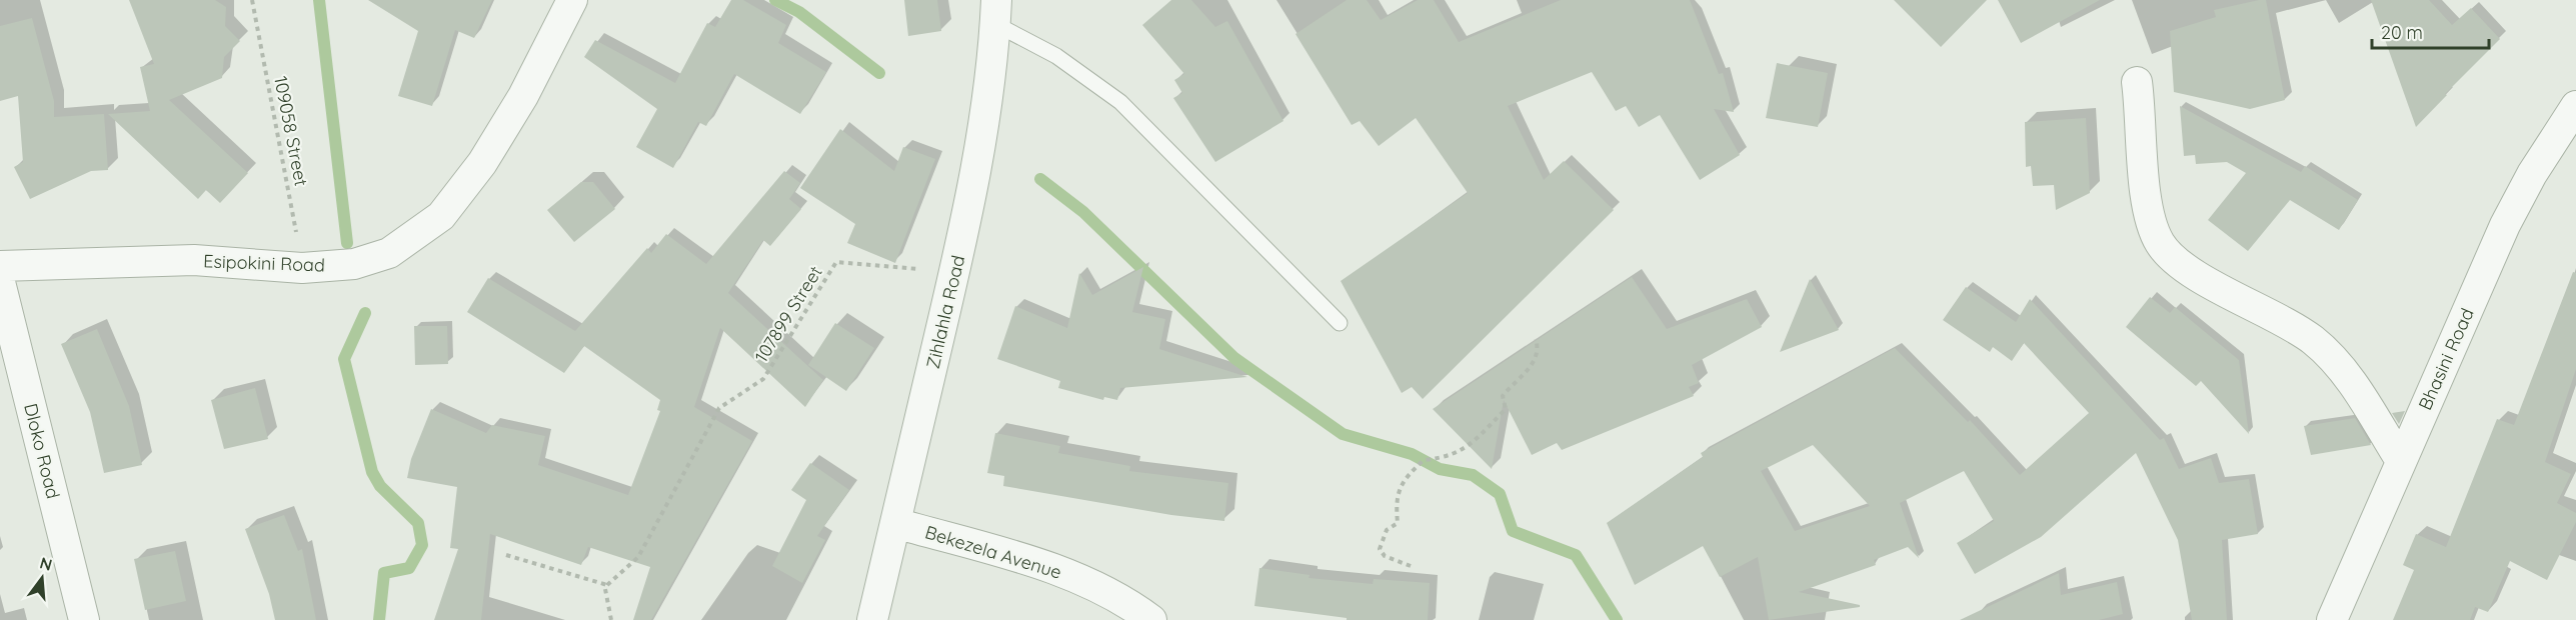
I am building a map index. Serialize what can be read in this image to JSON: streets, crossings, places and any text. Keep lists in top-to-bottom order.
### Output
{
  "streets": {
    "street": [
      "Esipokini Road",
      "Zihlahla Road",
      "Bhasini Road",
      "Dloko Road",
      "Bekezela Avenue"
    ],
    "path": ["109058 Street", "107899 Street"]
  },
  "crossings": [
    ["109058 Street", "Esipokini Road"],
    ["Zihlahla Road", "107899 Street"],
    ["Zihlahla Road", "Bekezela Avenue"]
  ],
  "scale_bar": "20 m",
  "north": "top"
}
